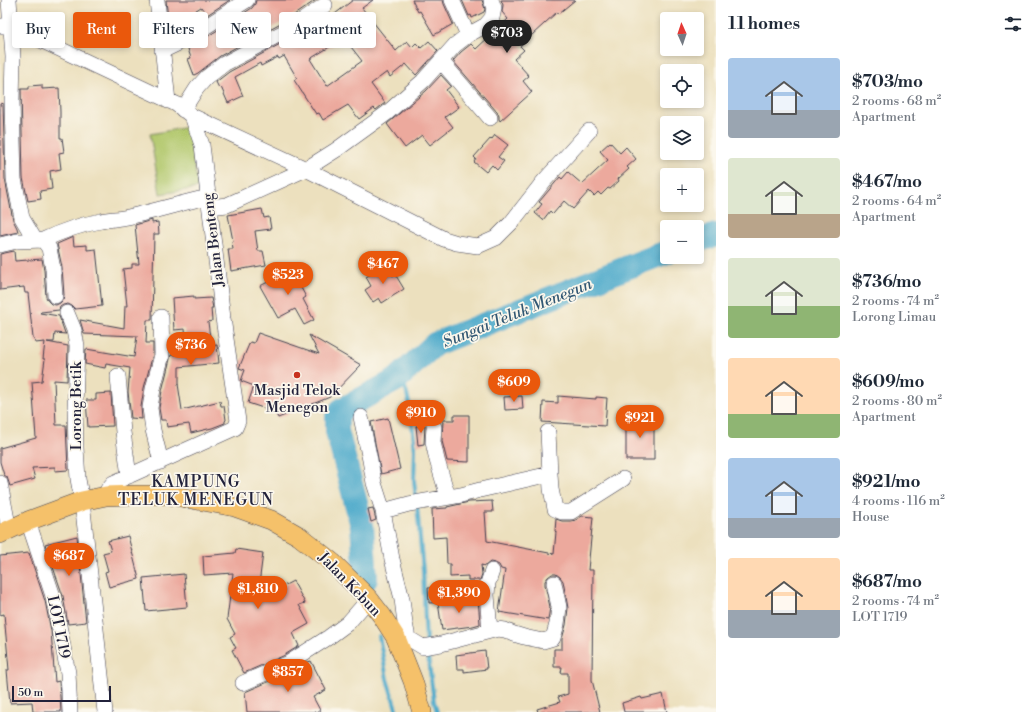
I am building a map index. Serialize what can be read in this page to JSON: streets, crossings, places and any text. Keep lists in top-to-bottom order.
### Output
{
  "streets": {
    "main road": ["Jalan Kebun"],
    "street": ["Jalan Benteng", "Lorong Betik", "LOT 1719"]
  },
  "crossings": [
    ["Jalan Benteng", "Jalan Kebun"],
    ["Lorong Betik", "Jalan Kebun"],
    ["Jalan Kebun", "LOT 1719"]
  ],
  "districts": ["KAMPUNG TELUK MENEGUN"],
  "water": ["Sungai Teluk Menegun"],
  "places": ["Masjid Telok Menegon"],
  "scale_bar": "50 m",
  "north": "top",
  "page": {
    "heading": "11 homes",
    "map_buttons": ["+", "−"],
    "chip": [
      "Buy",
      "Rent",
      "Filters",
      "New",
      "Apartment"
    ],
    "price": [
      "$703",
      "$467",
      "$523",
      "$736",
      "$609",
      "$910",
      "$921",
      "$687",
      "$1,810",
      "$1,390",
      "$857"
    ],
    "list": [
      {
        "name": "$703/mo",
        "note": "2 rooms · 68 m² · Apartment"
      },
      {
        "name": "$467/mo",
        "note": "2 rooms · 64 m² · Apartment"
      },
      {
        "name": "$736/mo",
        "note": "2 rooms · 74 m² · Lorong Limau"
      },
      {
        "name": "$609/mo",
        "note": "2 rooms · 80 m² · Apartment"
      },
      {
        "name": "$921/mo",
        "note": "4 rooms · 116 m² · House"
      },
      {
        "name": "$687/mo",
        "note": "2 rooms · 74 m² · LOT 1719"
      }
    ],
    "scale": "50 m"
  }
}
